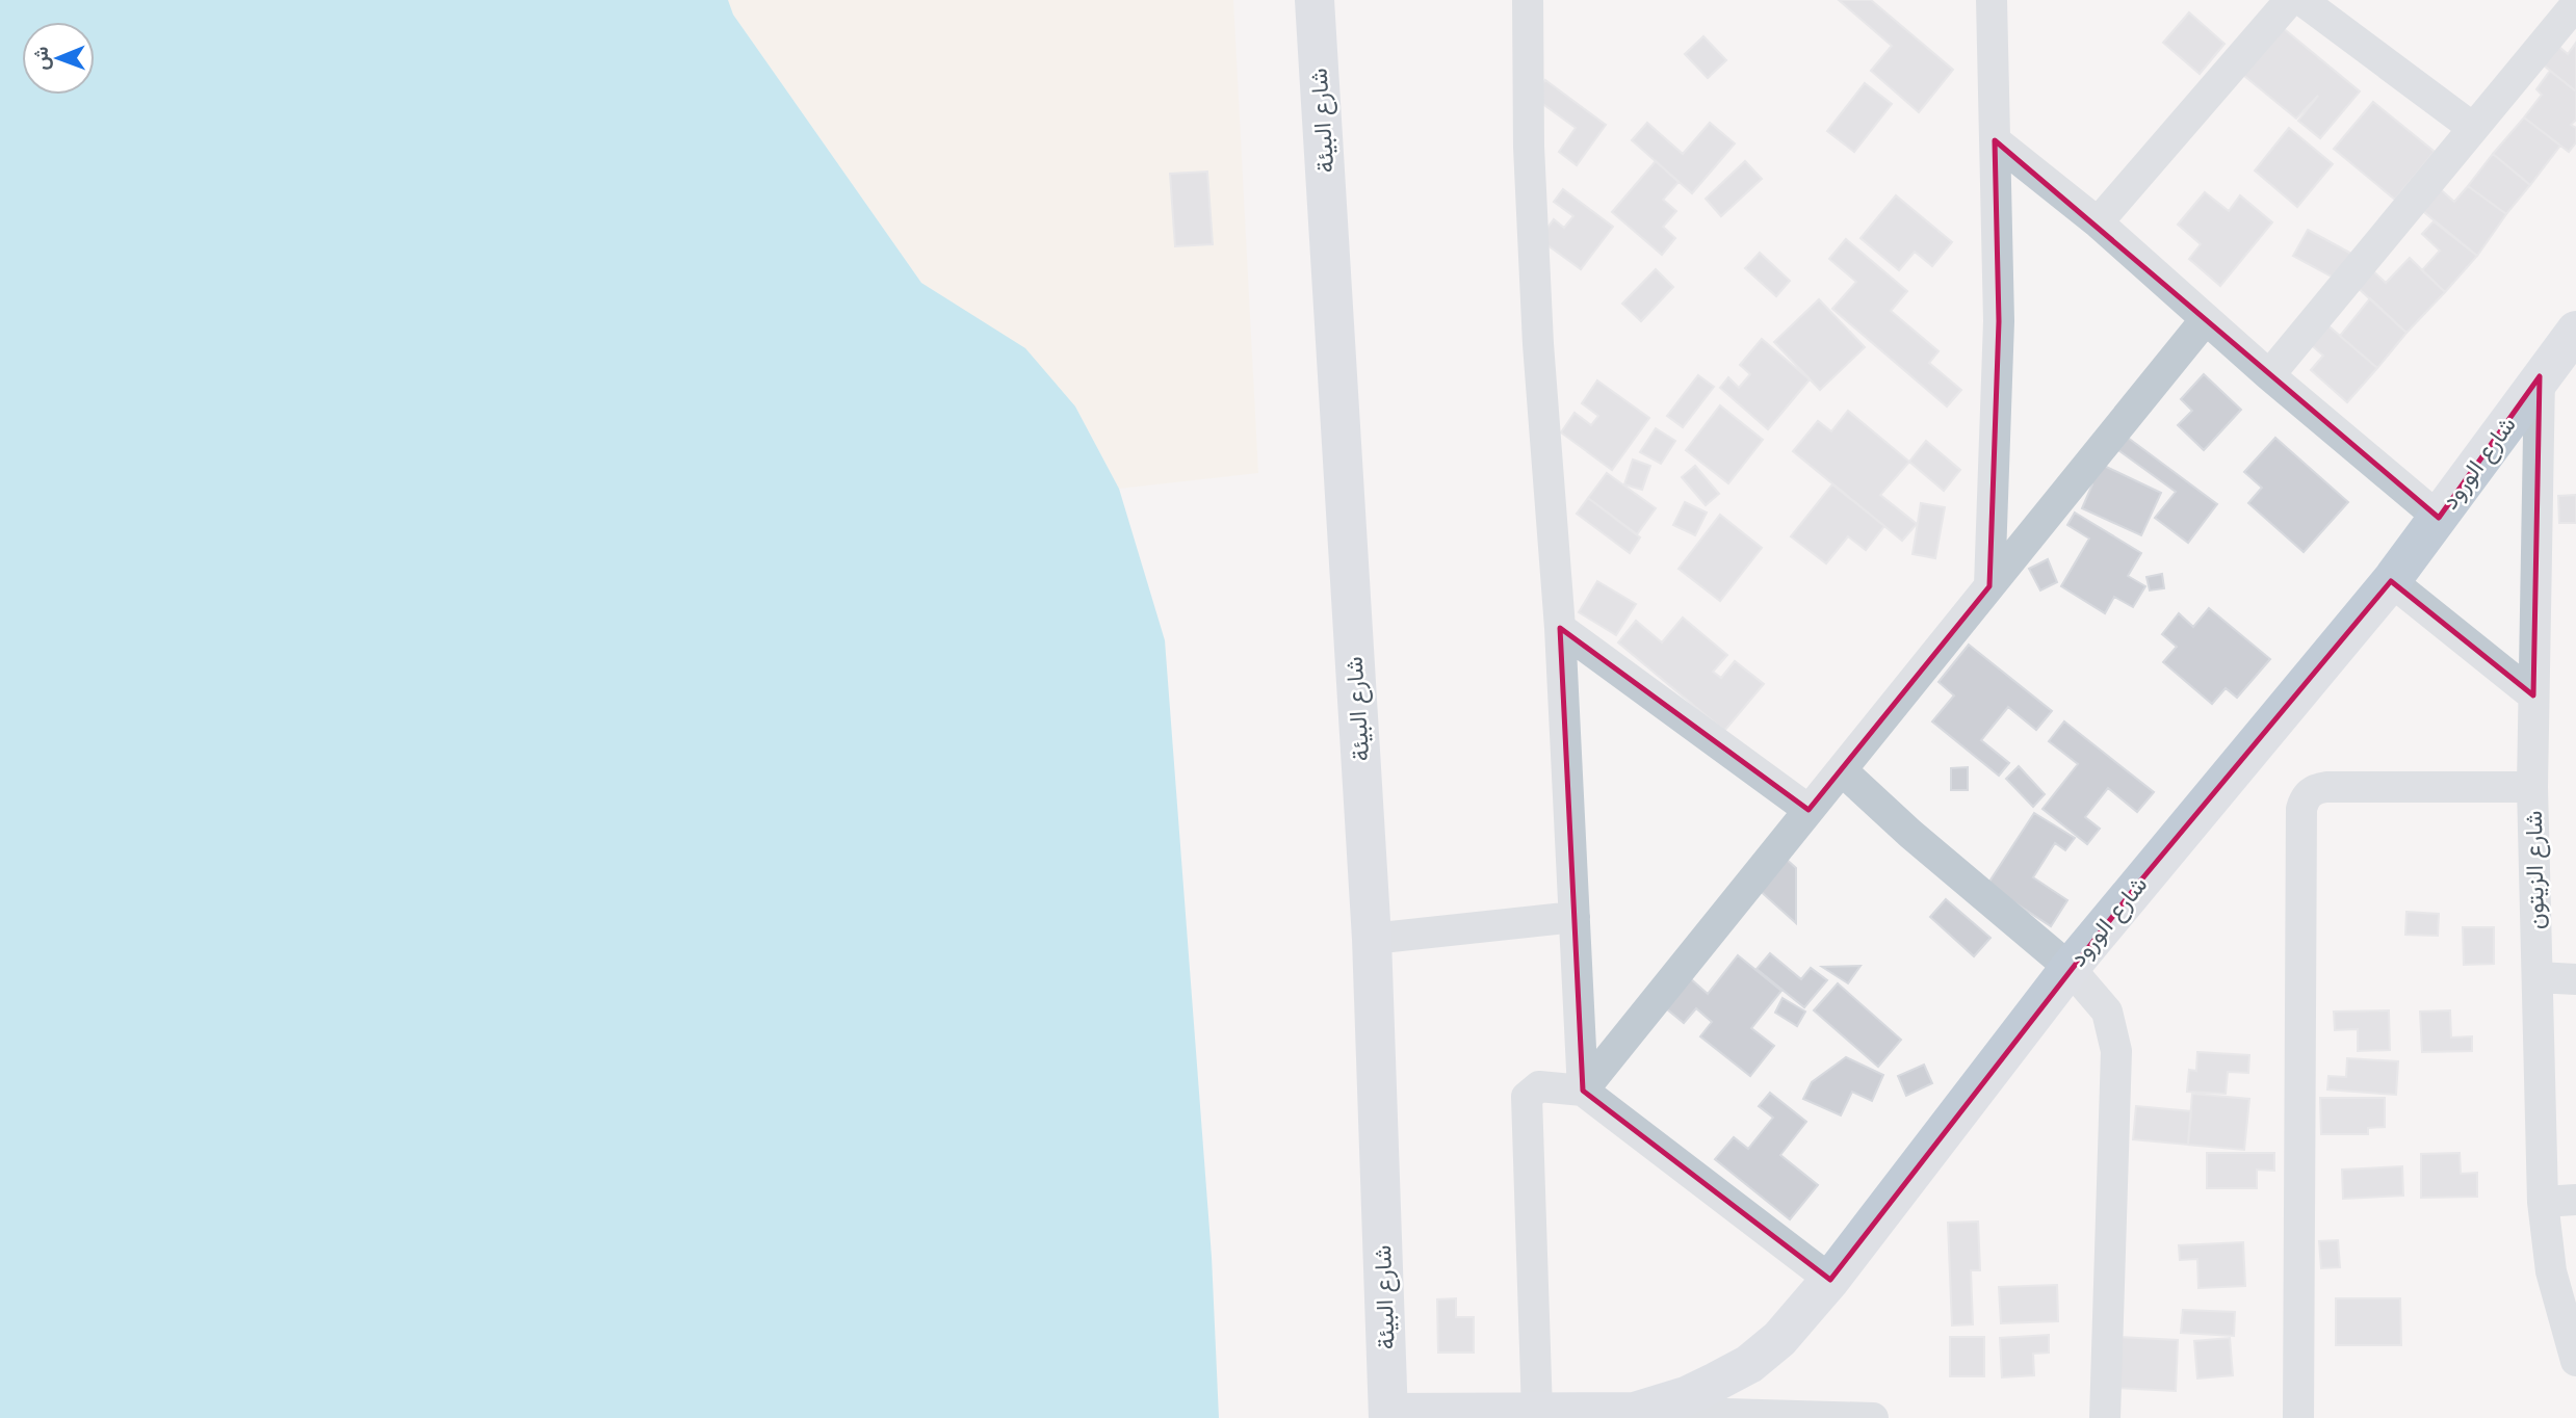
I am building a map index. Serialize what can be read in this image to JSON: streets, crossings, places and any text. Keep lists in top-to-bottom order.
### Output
{
  "streets": {
    "street": ["شارع البيئة", "شارع الورود", "شارع الزيتون"]
  },
  "crossings": [
    ["شارع البيئة", "شارع الورود"],
    ["شارع الورود", "شارع الزيتون"]
  ],
  "north": "left"
}
